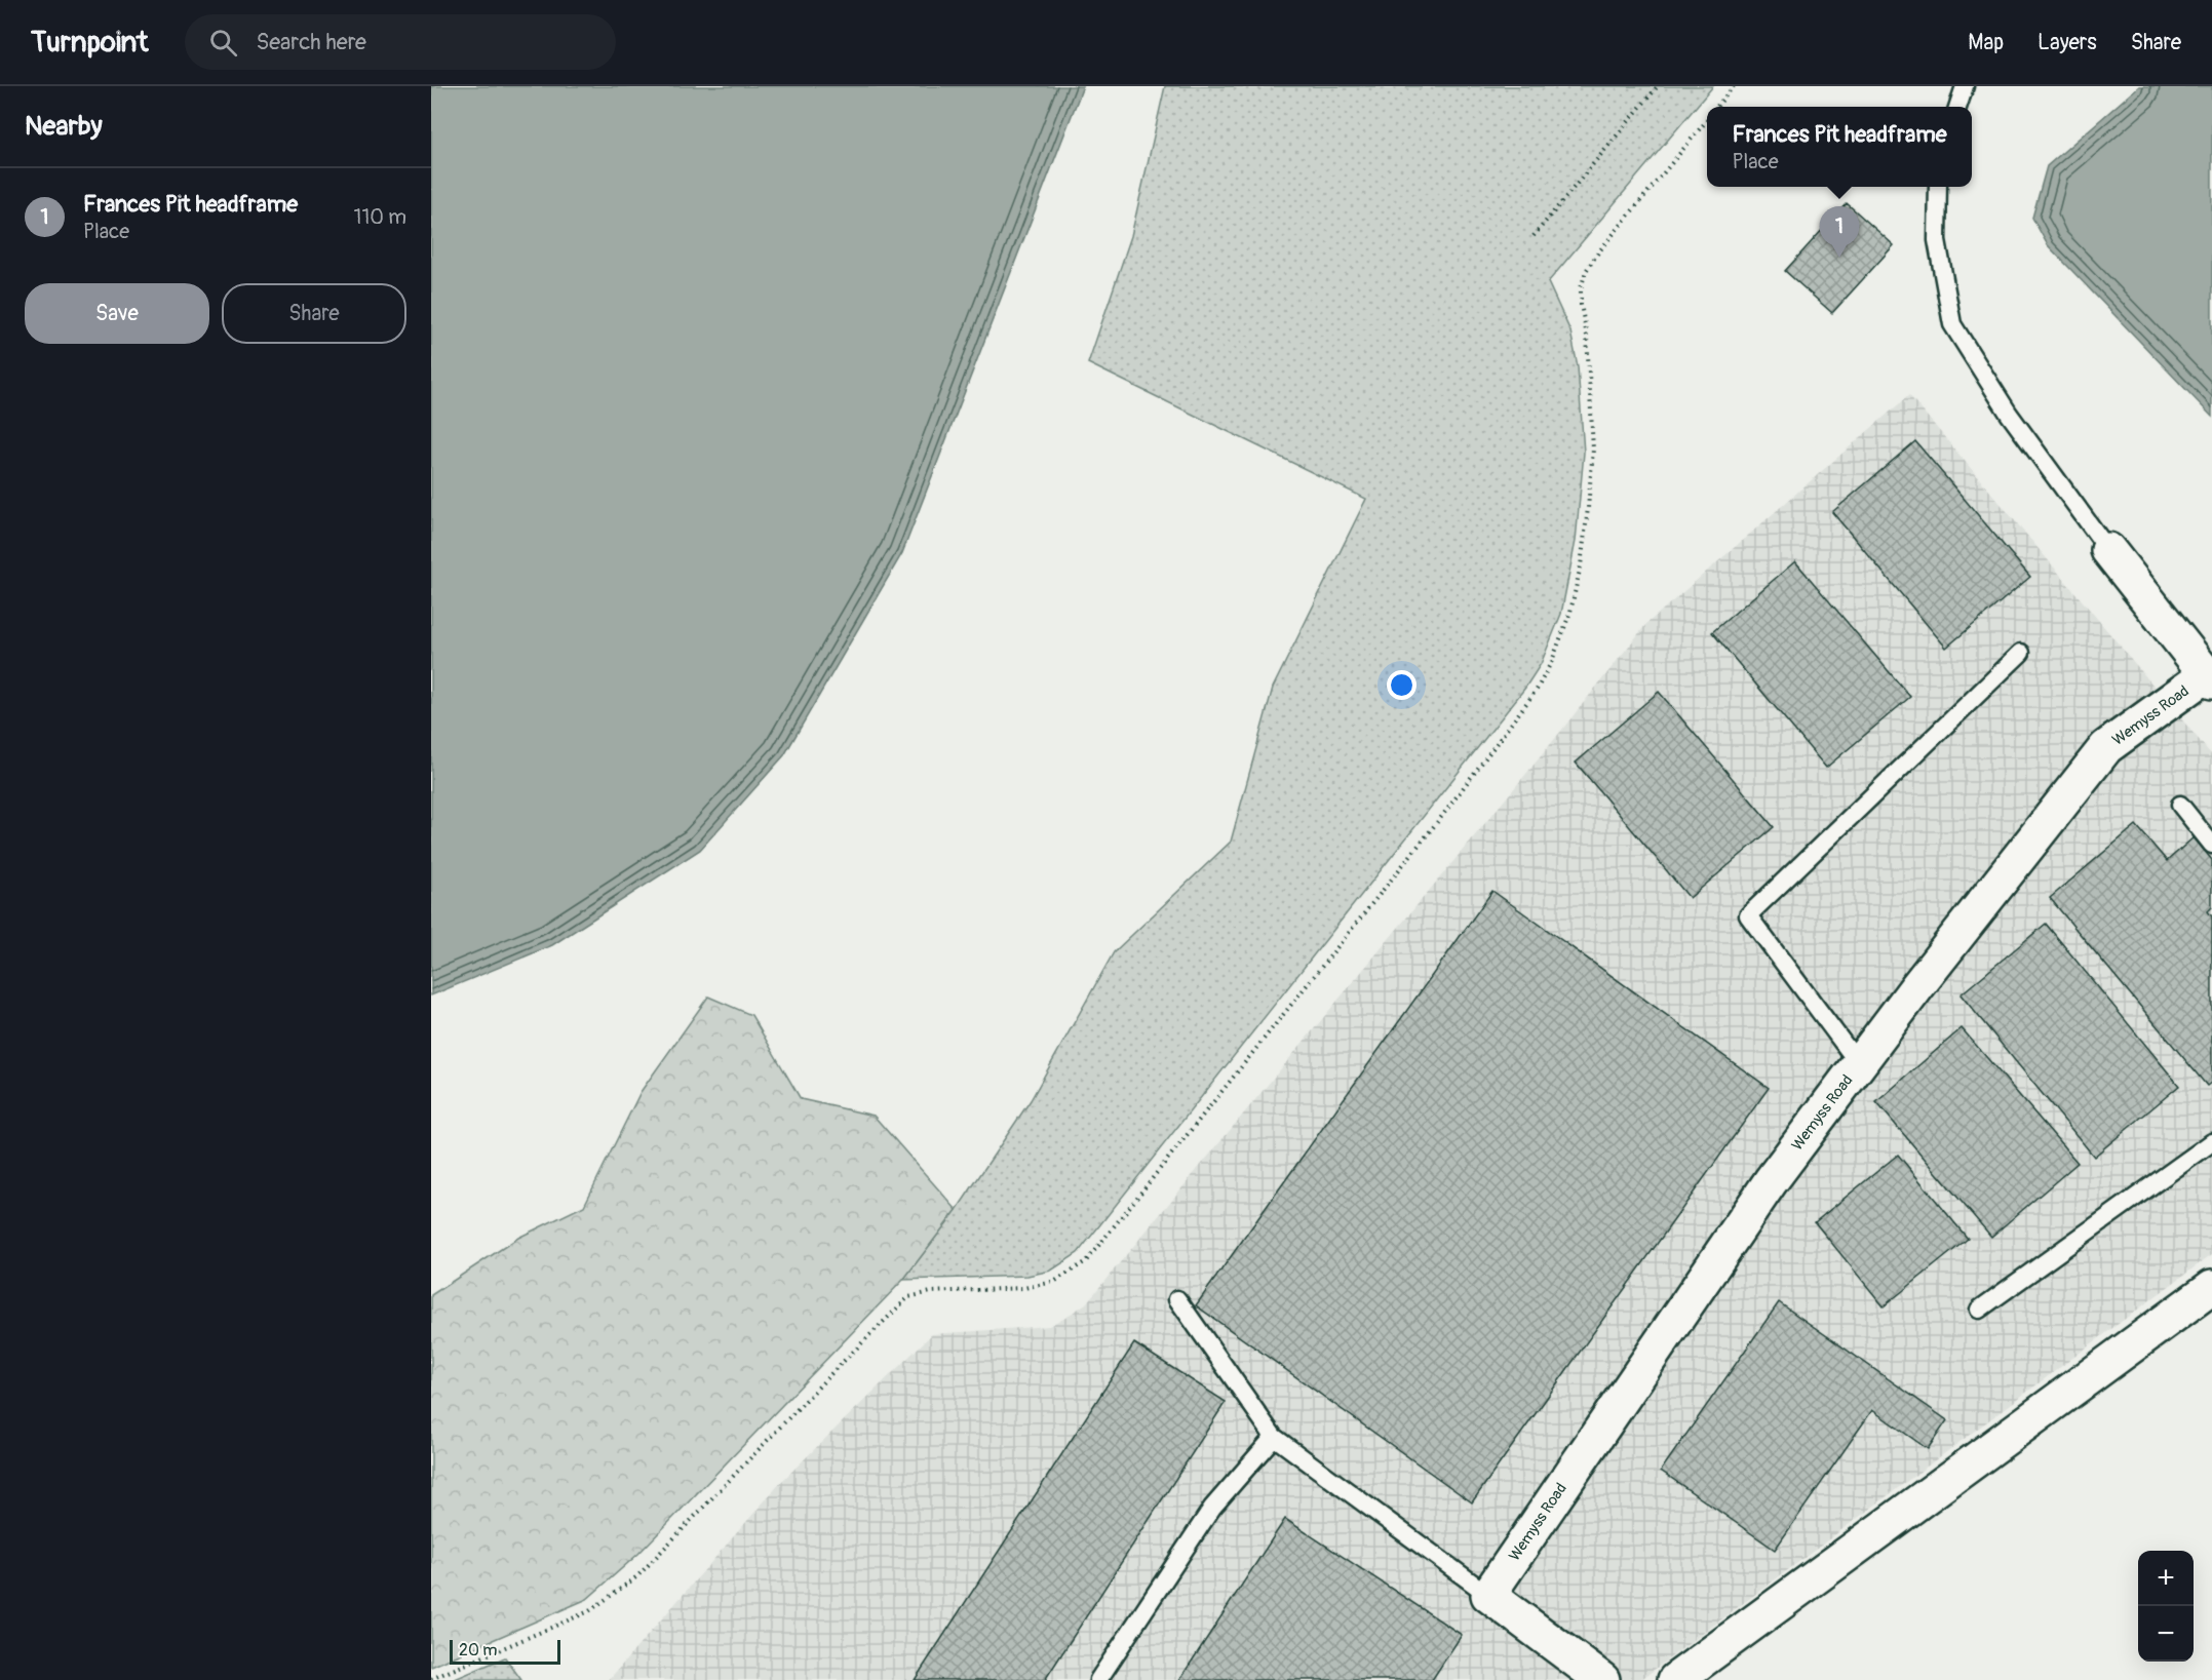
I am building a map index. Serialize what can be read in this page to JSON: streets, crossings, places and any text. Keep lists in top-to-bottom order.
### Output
{
  "streets": {
    "street": ["Wemyss Road"]
  },
  "scale_bar": "20 m",
  "page": {
    "header": "Turnpoint",
    "search": "Search here",
    "nav": ["Map", "Layers", "Share"],
    "heading": "Nearby",
    "popup": ["Frances Pit headframe", "Place"],
    "list": [
      {
        "mark": "1",
        "name": "Frances Pit headframe",
        "note": "Place",
        "value": "110 m"
      }
    ],
    "pins": "1",
    "buttons": ["Save", "Share"],
    "map_buttons": ["+", "−"],
    "scale": "20 m"
  }
}
